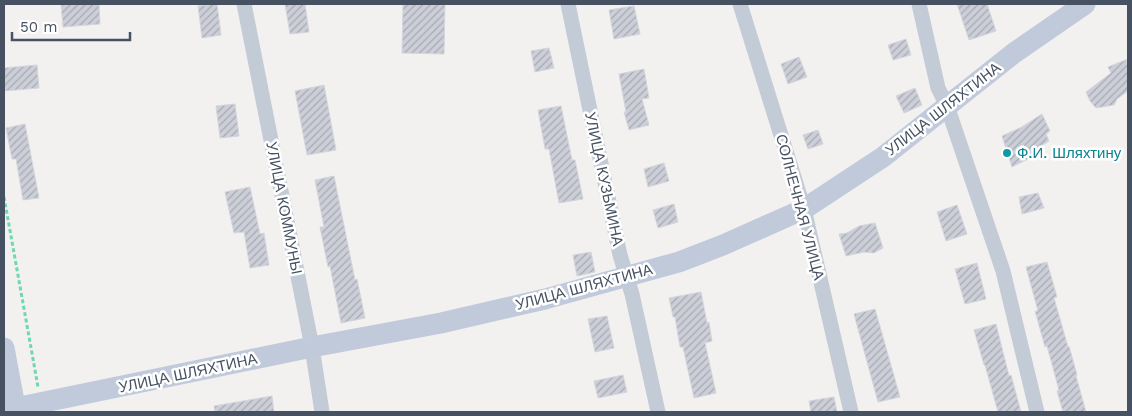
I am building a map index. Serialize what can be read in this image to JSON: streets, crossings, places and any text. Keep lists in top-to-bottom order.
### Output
{
  "streets": {
    "main road": ["УЛИЦА ШЛЯХТИНА"],
    "street": ["УЛИЦА КУЗЬМИНА", "СОЛНЕЧНАЯ УЛИЦА", "УЛИЦА КОММУНЫ"]
  },
  "crossings": [
    ["УЛИЦА ШЛЯХТИНА", "УЛИЦА КУЗЬМИНА"],
    ["УЛИЦА ШЛЯХТИНА", "СОЛНЕЧНАЯ УЛИЦА"],
    ["УЛИЦА ШЛЯХТИНА", "УЛИЦА КОММУНЫ"]
  ],
  "places": ["Ф.И. Шляхтину"],
  "scale_bar": "50 m"
}
